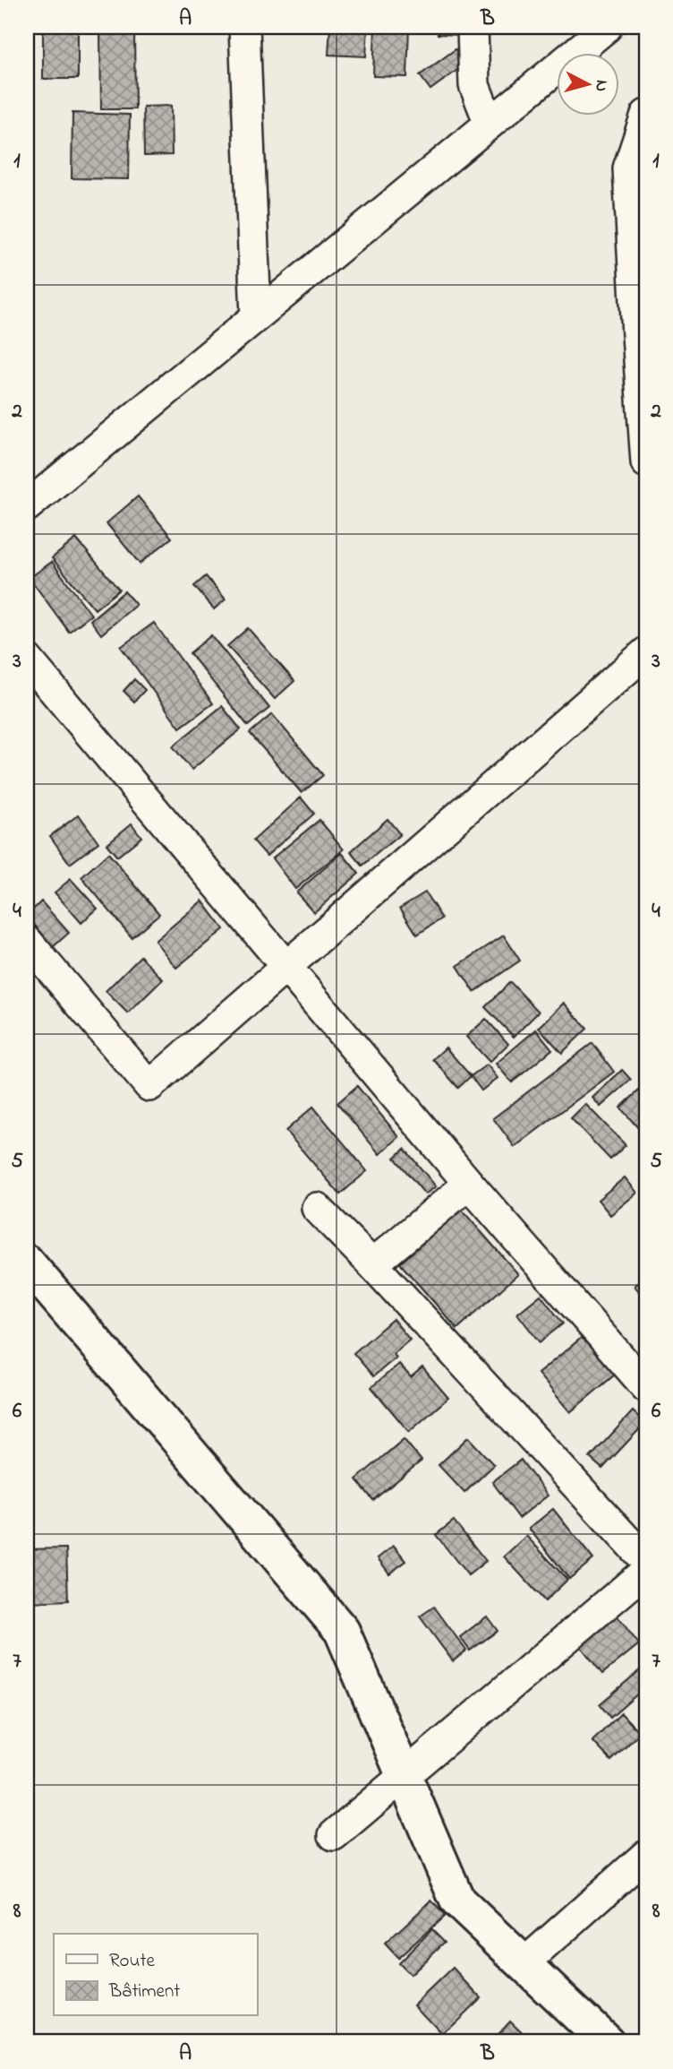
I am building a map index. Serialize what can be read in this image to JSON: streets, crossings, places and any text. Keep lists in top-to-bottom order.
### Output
{
  "legend": ["Route", "Bâtiment"],
  "north": "right",
  "grid": {
    "columns": ["A", "B"],
    "rows": [
      "1",
      "2",
      "3",
      "4",
      "5",
      "6",
      "7",
      "8"
    ]
  }
}
